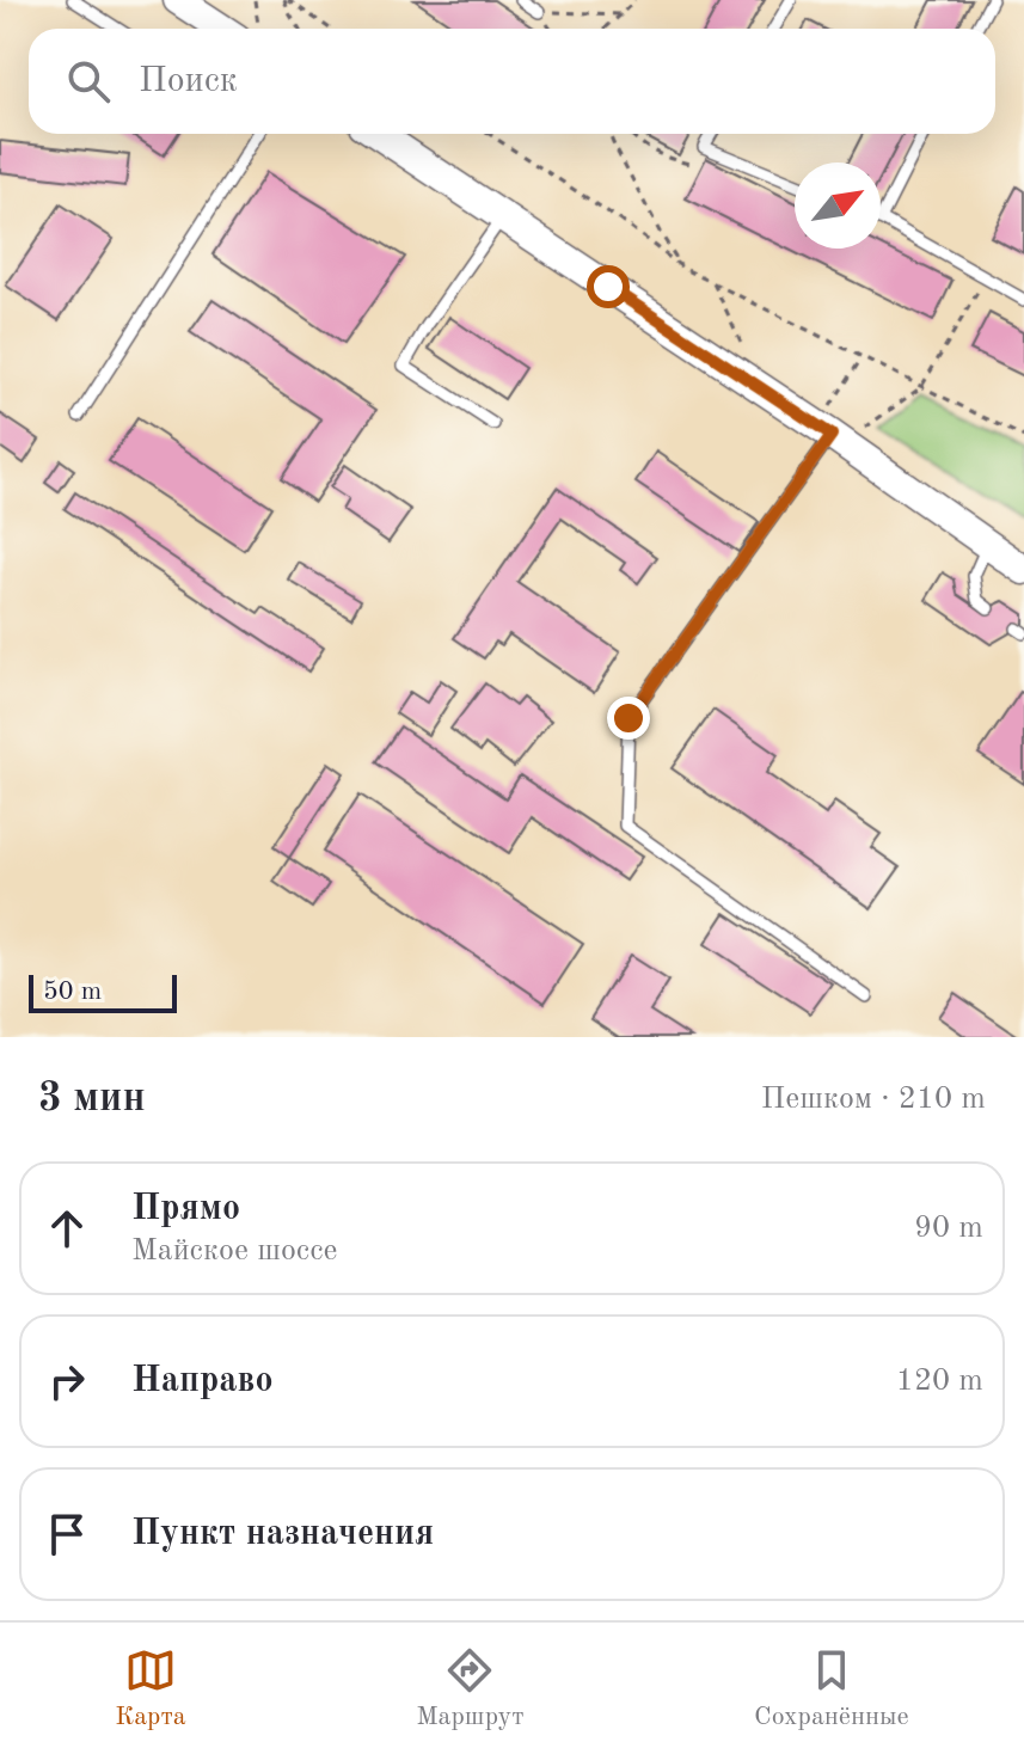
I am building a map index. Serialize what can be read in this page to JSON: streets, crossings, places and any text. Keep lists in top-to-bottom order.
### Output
{
  "scale_bar": "50 m",
  "north": "top right",
  "page": {
    "search": "Поиск",
    "scale": "50 m",
    "heading": ["3 мин", "Пешком · 210 m"],
    "list": [
      ["Прямо", "Майское шоссе", "90 m"],
      ["Направо", "120 m"],
      "Пункт назначения"
    ],
    "nav": ["Карта", "Маршрут", "Сохранённые"]
  }
}
